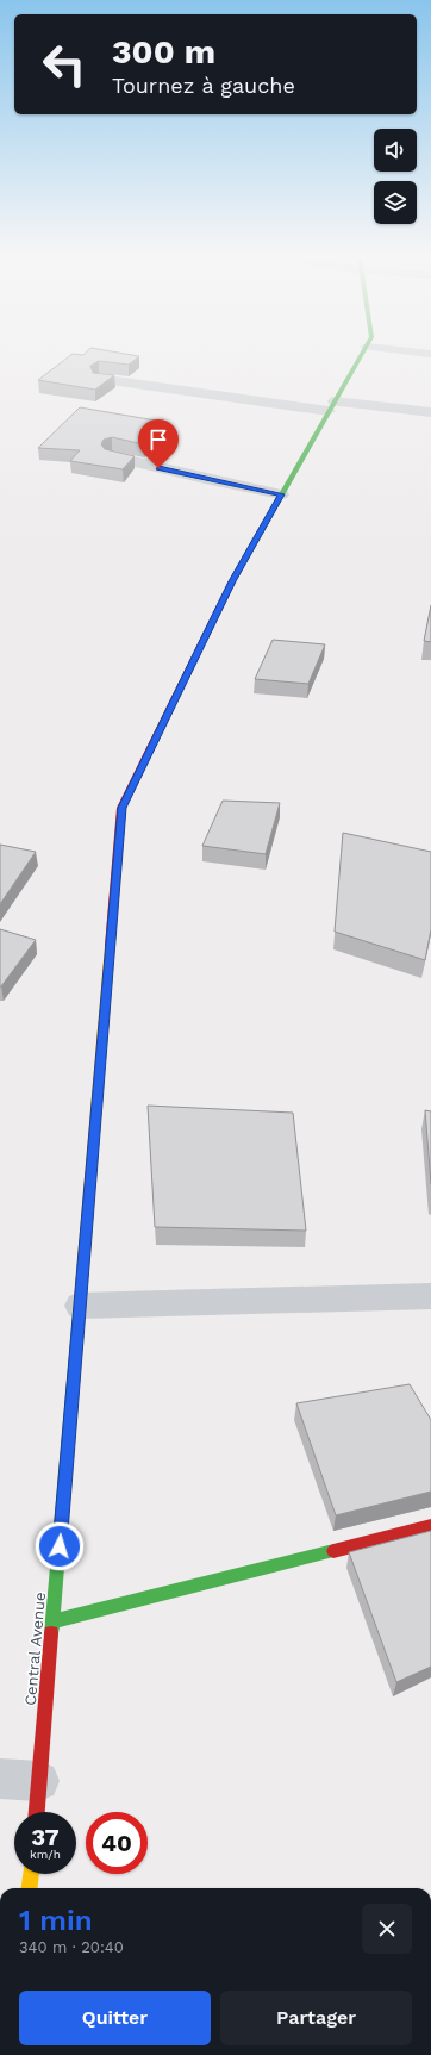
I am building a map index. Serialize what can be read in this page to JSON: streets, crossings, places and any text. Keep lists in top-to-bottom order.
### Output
{
  "streets": {
    "street": ["Central Avenue"]
  },
  "page": {
    "turn": ["300 m", "Tournez à gauche"],
    "speed": "37 km/h",
    "limit": "40",
    "heading": ["1 min", "340 m · 20:40"],
    "buttons": ["Quitter", "Partager"]
  }
}
